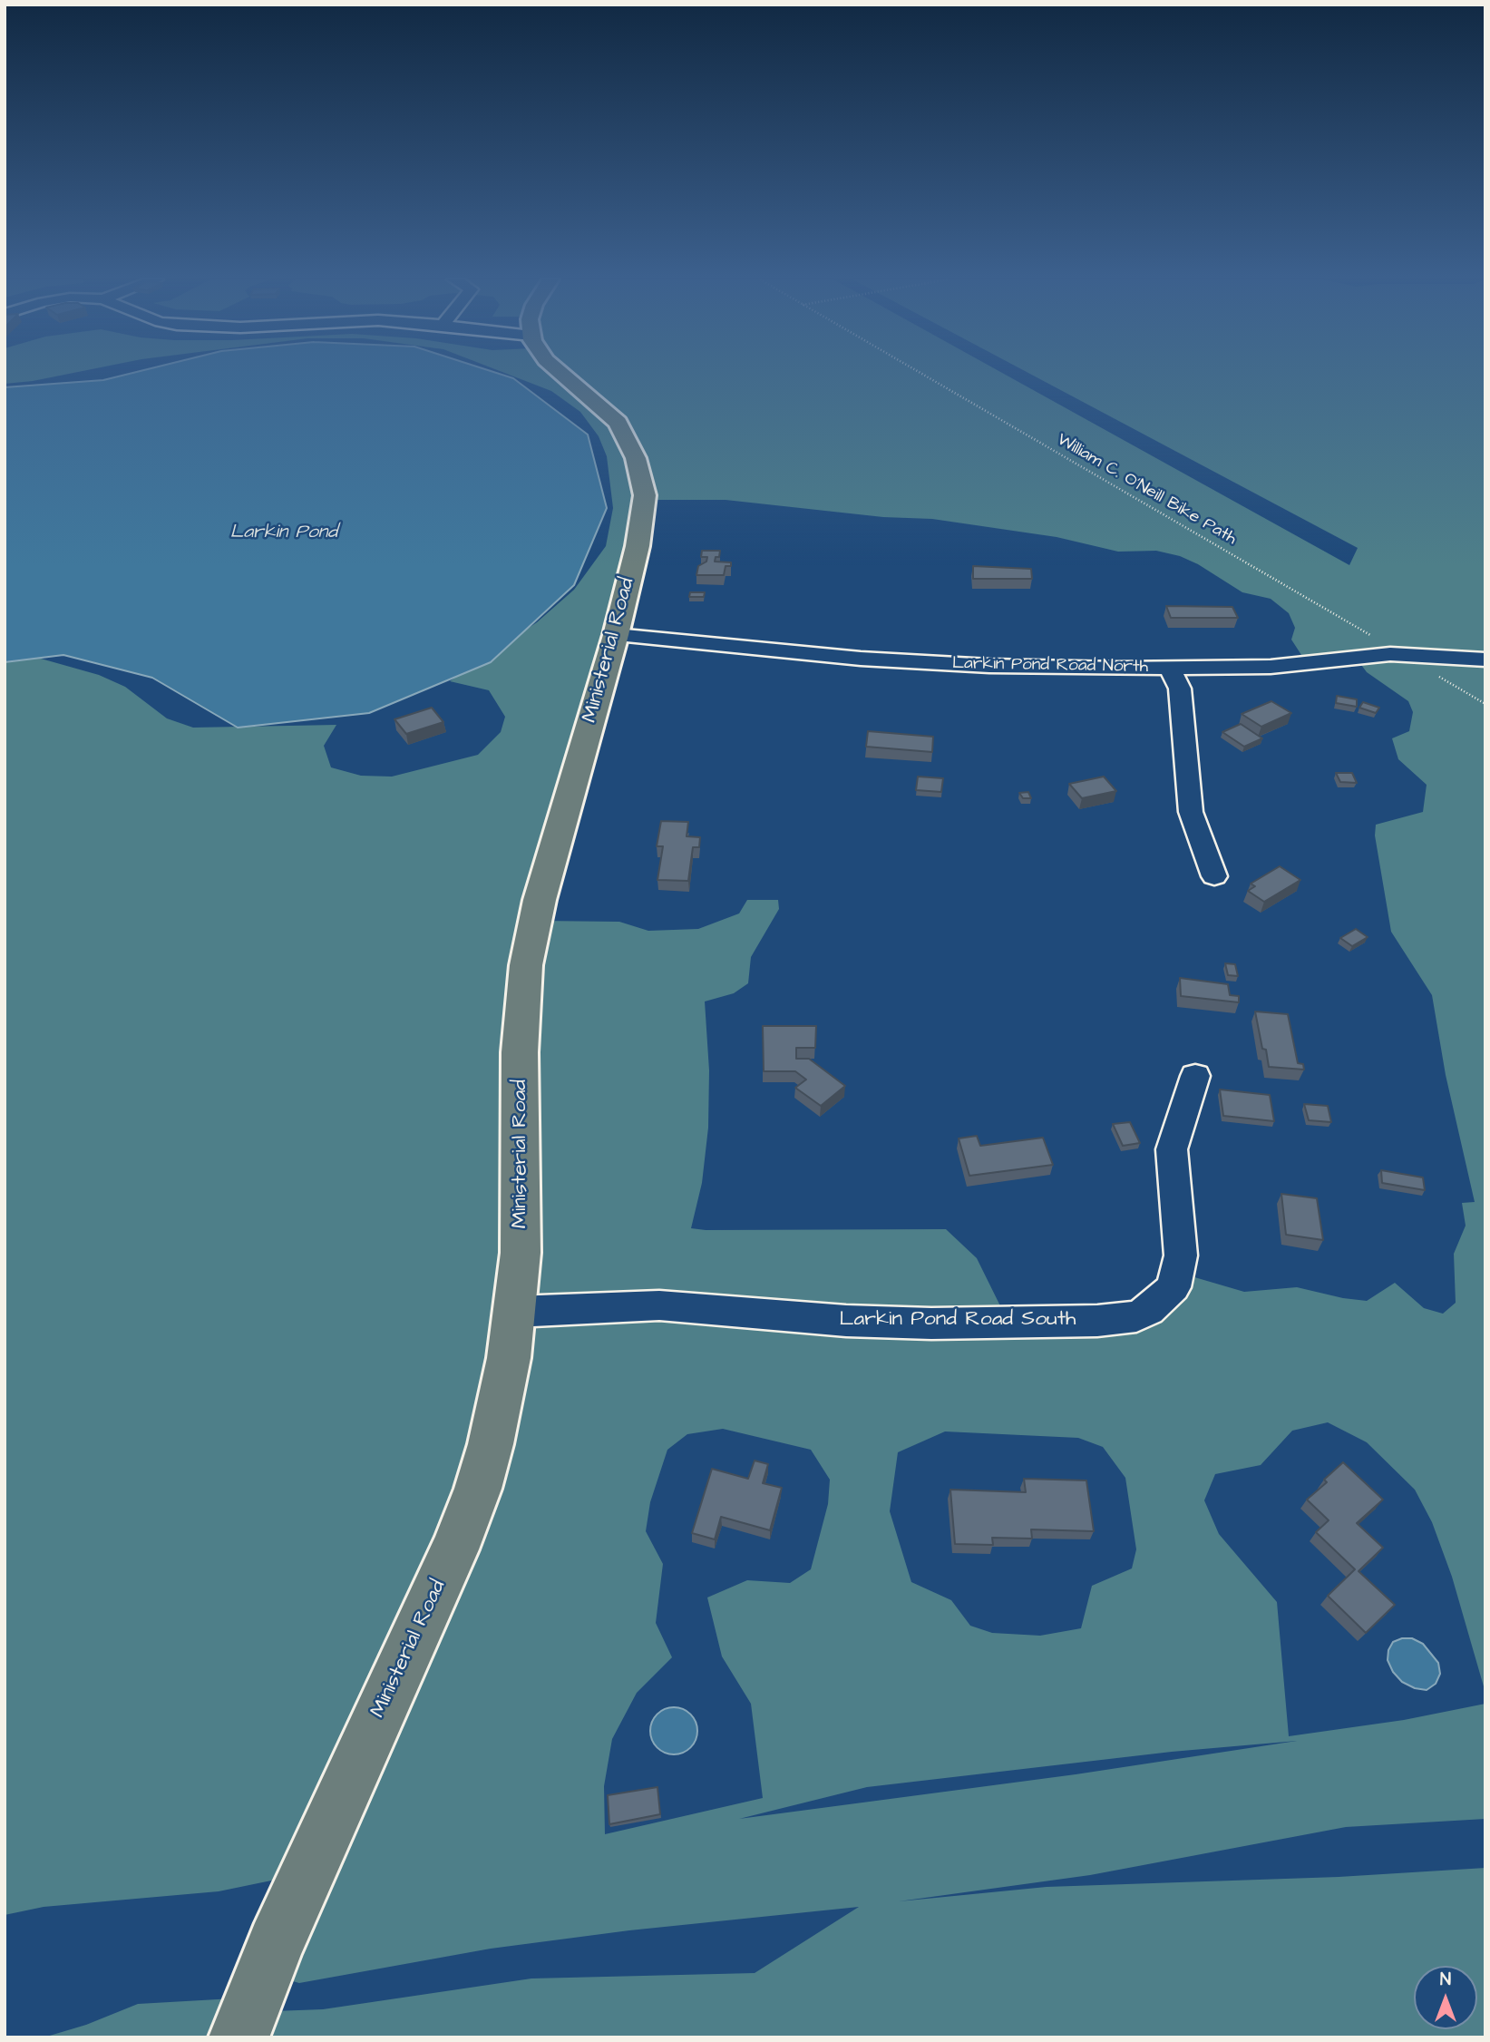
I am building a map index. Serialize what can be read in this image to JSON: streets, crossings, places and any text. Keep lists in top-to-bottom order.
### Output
{
  "streets": {
    "main road": ["Ministerial Road"],
    "street": ["Larkin Pond Road North", "Larkin Pond Road South"],
    "path": ["William C. O'Neill Bike Path"]
  },
  "crossings": [
    ["William C. O'Neill Bike Path", "Larkin Pond Road North"],
    ["Ministerial Road", "Larkin Pond Road North"],
    ["Ministerial Road", "Larkin Pond Road South"]
  ],
  "water": ["Larkin Pond"],
  "north": "top"
}
